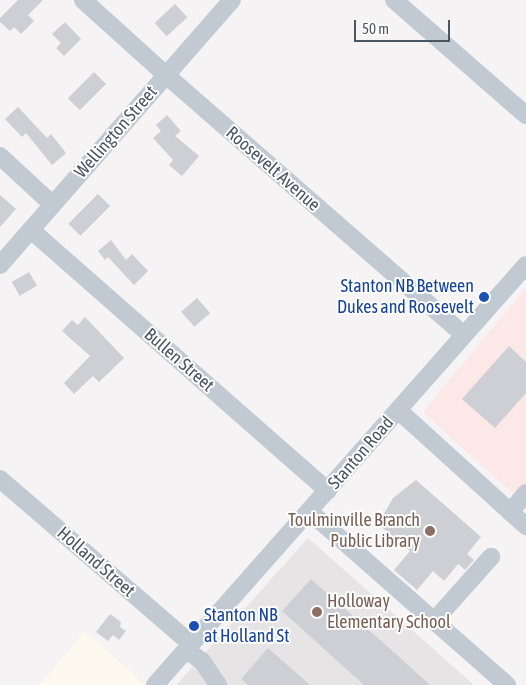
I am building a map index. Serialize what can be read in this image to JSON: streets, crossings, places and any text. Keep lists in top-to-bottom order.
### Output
{
  "streets": {
    "street": [
      "Wellington Street",
      "Roosevelt Avenue",
      "Bullen Street",
      "Stanton Road",
      "Holland Street"
    ]
  },
  "crossings": [
    ["Wellington Street", "Roosevelt Avenue"],
    ["Wellington Street", "Bullen Street"],
    ["Roosevelt Avenue", "Stanton Road"],
    ["Bullen Street", "Stanton Road"],
    ["Stanton Road", "Holland Street"]
  ],
  "places": [
    "Stanton NB Between Dukes and Roosevelt",
    "Toulminville Branch Public Library",
    "Holloway Elementary School",
    "Stanton NB at Holland St"
  ],
  "scale_bar": "50 m"
}
